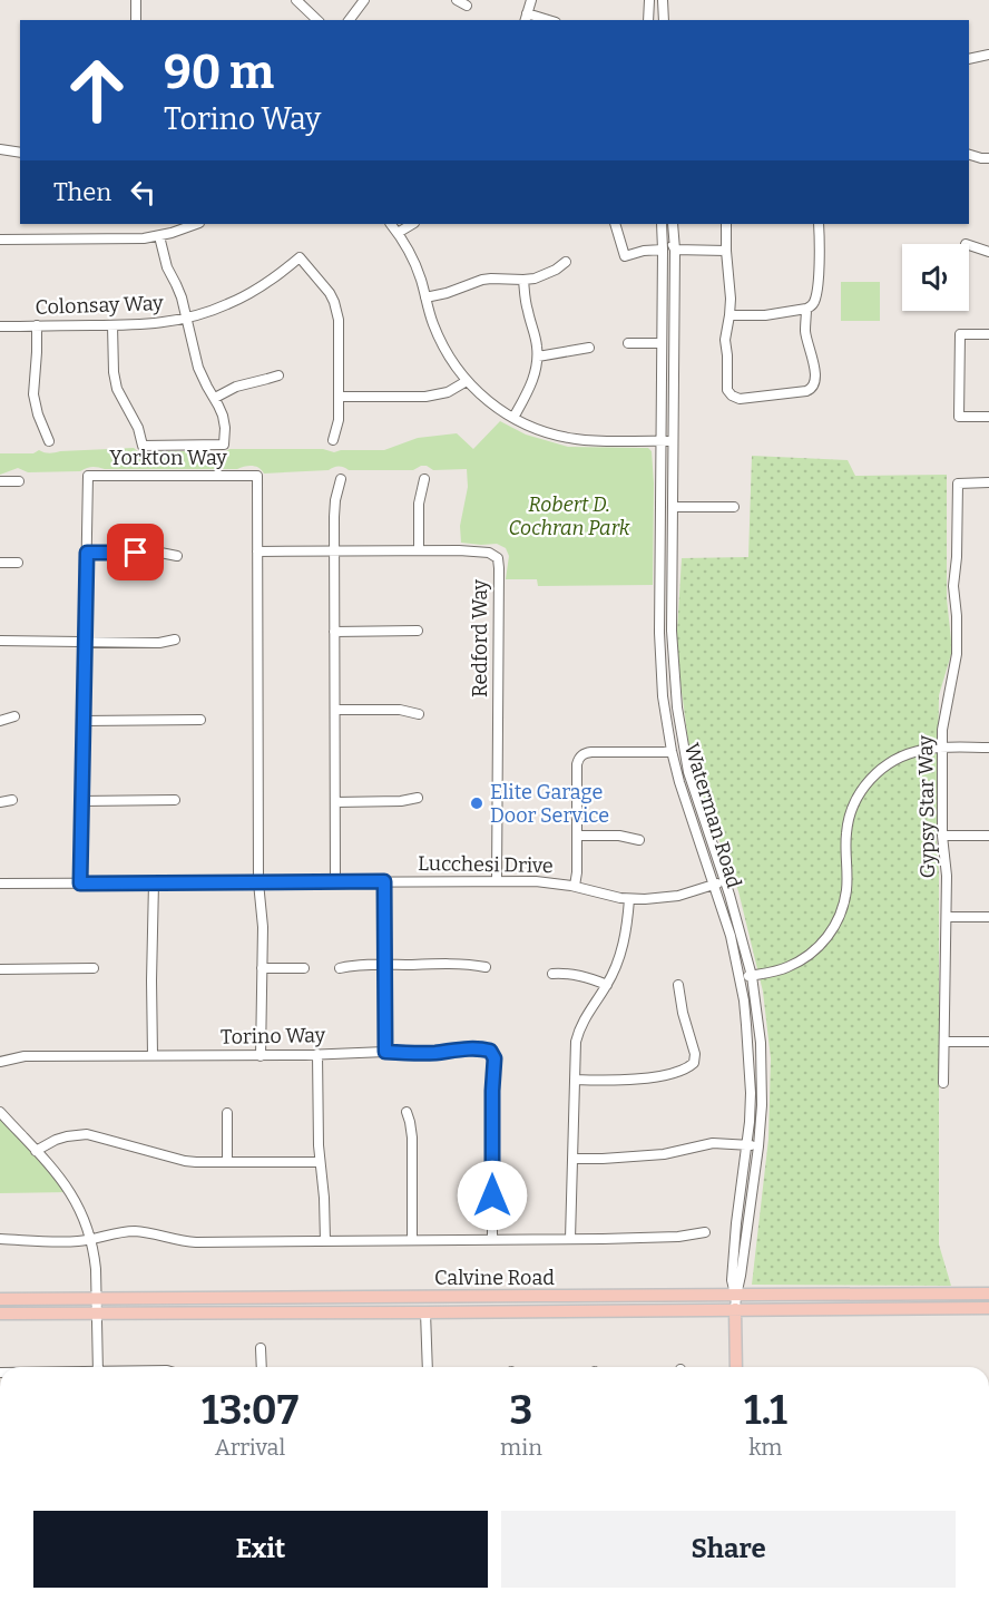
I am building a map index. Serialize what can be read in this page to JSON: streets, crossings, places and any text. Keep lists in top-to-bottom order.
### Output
{
  "streets": {
    "main road": ["Waterman Road", "Calvine Road"],
    "street": [
      "Colonsay Way",
      "Yorkton Way",
      "Redford Way",
      "Gypsy Star Way",
      "Lucchesi Drive",
      "Torino Way"
    ]
  },
  "crossings": [
    ["Yorkton Way", "Redford Way"],
    ["Yorkton Way", "Lucchesi Drive"],
    ["Redford Way", "Lucchesi Drive"],
    ["Waterman Road", "Lucchesi Drive"],
    ["Waterman Road", "Calvine Road"]
  ],
  "parks": ["Robert D. Cochran Park"],
  "places": ["Elite Garage Door Service"],
  "page": {
    "turn": ["90 m", "Torino Way"],
    "then": "Then",
    "eta": [
      "13:07",
      "Arrival",
      "3",
      "min",
      "1.1",
      "km"
    ],
    "buttons": ["Exit", "Share"]
  }
}
